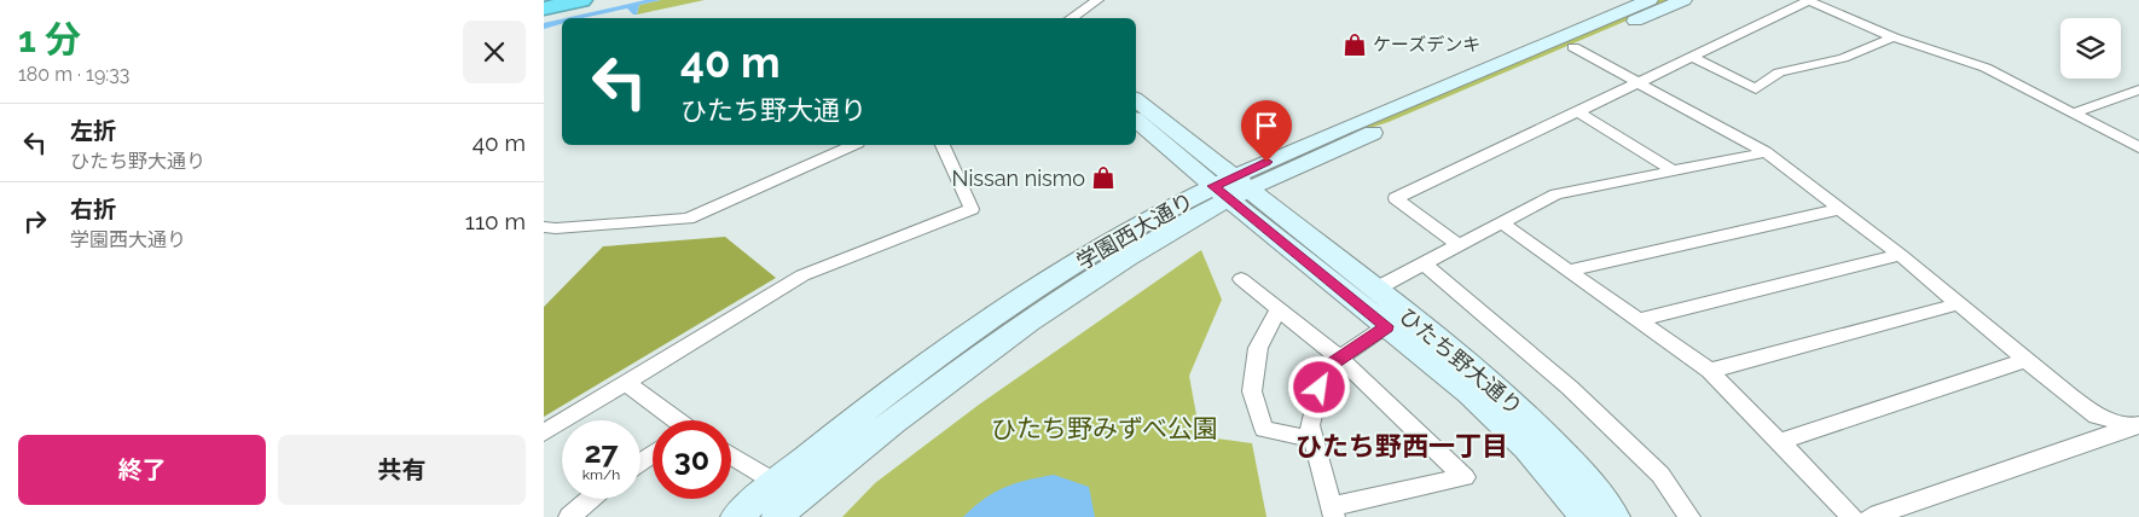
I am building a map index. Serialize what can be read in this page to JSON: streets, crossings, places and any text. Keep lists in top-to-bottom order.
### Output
{
  "streets": {
    "main road": ["学園西大通り", "ひたち野大通り"]
  },
  "crossings": [
    ["学園西大通り", "ひたち野大通り"]
  ],
  "districts": ["ひたち野西一丁目"],
  "parks": ["ひたち野みずべ公園"],
  "places": {
    "shop": ["ケーズデンキ", "Nissan nismo"]
  },
  "page": {
    "heading": ["1 分", "180 m · 19:33"],
    "turn": ["40 m", "ひたち野大通り"],
    "list": [
      {
        "name": "左折",
        "note": "ひたち野大通り",
        "value": "40 m"
      },
      {
        "name": "右折",
        "note": "学園西大通り",
        "value": "110 m"
      }
    ],
    "speed": "27 km/h",
    "limit": "30",
    "buttons": ["終了", "共有"]
  }
}
